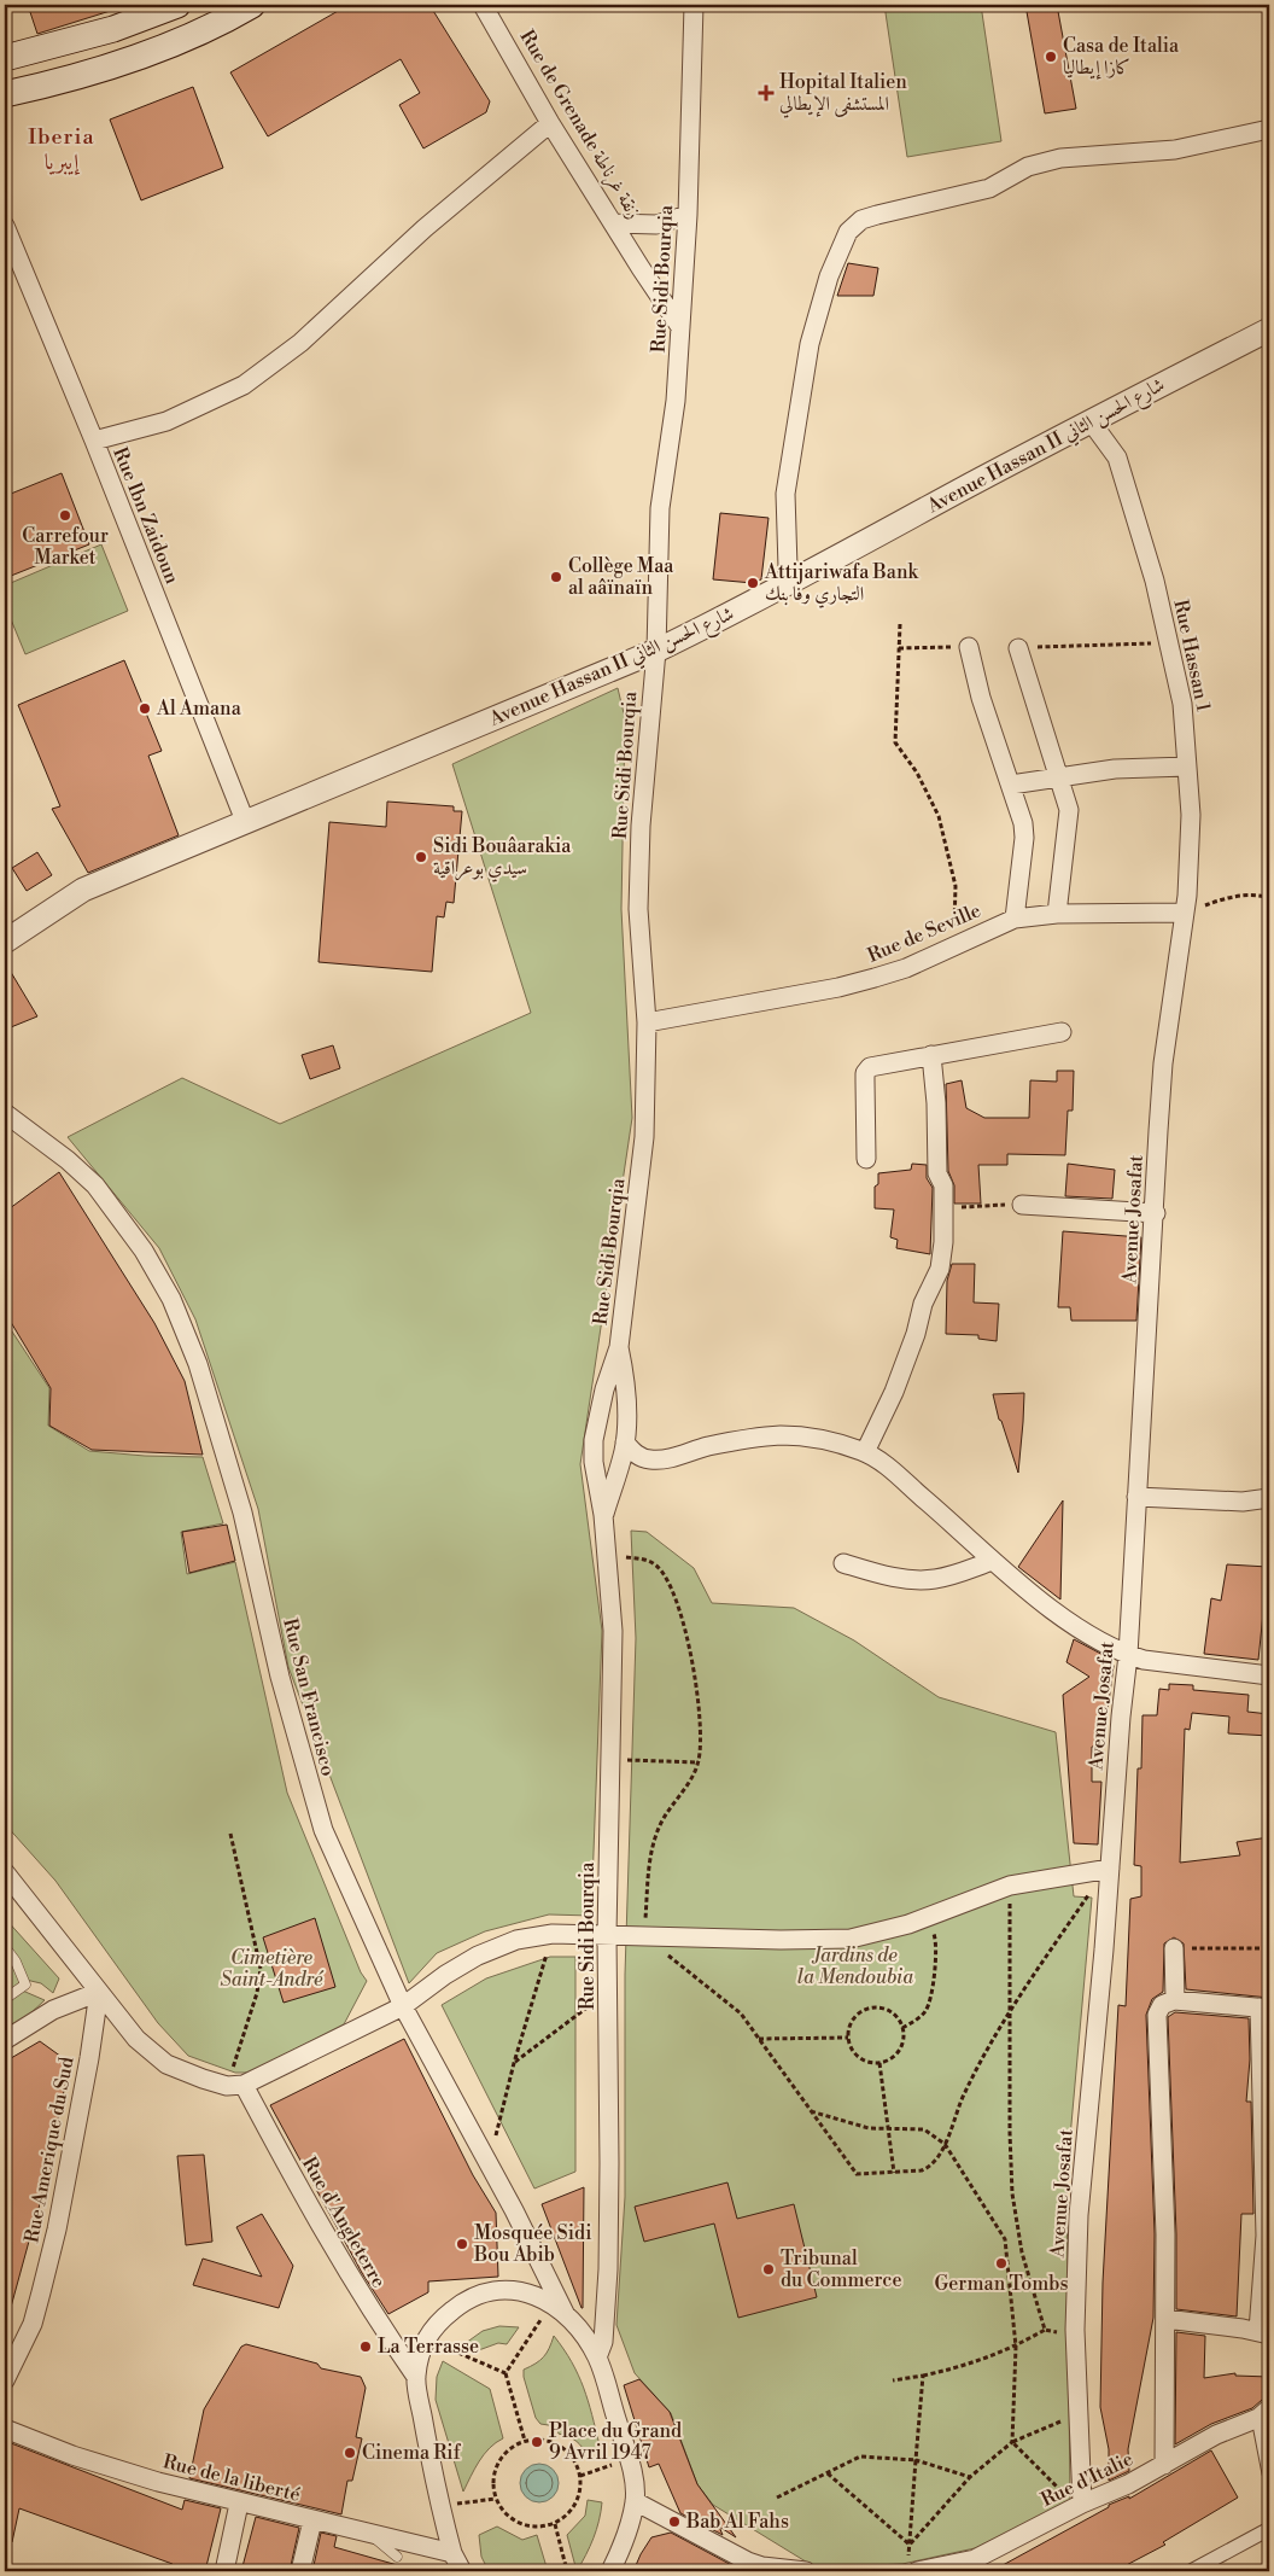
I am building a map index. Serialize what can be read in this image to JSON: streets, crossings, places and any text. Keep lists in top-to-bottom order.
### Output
{
  "streets": {
    "street": [
      "Rue de Grenade زنقة غرناطة",
      "Rue Sidi Bourqia",
      "Avenue Hassan II شارع الحسن الثاني",
      "Rue Ibn Zaidoun",
      "Rue Hassan 1",
      "Rue de Seville",
      "Avenue Josafat",
      "Rue San Francisco",
      "Rue Amerique du Sud",
      "Rue d'Angleterre",
      "Rue de la liberté",
      "Rue d'Italie"
    ]
  },
  "crossings": [
    ["Rue de Grenade زنقة غرناطة", "Rue Sidi Bourqia"],
    ["Rue Sidi Bourqia", "Avenue Hassan II شارع الحسن الثاني"],
    ["Rue Sidi Bourqia", "Rue de Seville"],
    ["Rue Sidi Bourqia", "Rue San Francisco"],
    ["Avenue Hassan II شارع الحسن الثاني", "Rue Ibn Zaidoun"],
    ["Avenue Hassan II شارع الحسن الثاني", "Rue Hassan 1"],
    ["Rue Hassan 1", "Rue de Seville"],
    ["Rue Hassan 1", "Avenue Josafat"],
    ["Rue de Seville", "Avenue Josafat"],
    ["Avenue Josafat", "Rue d'Italie"]
  ],
  "districts": ["Iberia إيبريا"],
  "parks": ["Jardins de la Mendoubia", "Cimetière Saint-André"],
  "places": {
    "other": [
      "Casa de Italia كازا إيطاليا",
      "Carrefour Market",
      "Collège Maa al aâïnaïn",
      "Attijariwafa Bank التجاري وفا بنك",
      "Al Amana",
      "Sidi Bouâarakia سيدي بوعراقية",
      "Mosquée Sidi Bou Abib",
      "German Tombs",
      "Tribunal du Commerce",
      "La Terrasse",
      "Place du Grand 9 Avril 1947",
      "Cinema Rif",
      "Bab Al Fahs"
    ],
    "health": ["Hopital Italien المستشفى الإيطالي"]
  }
}
